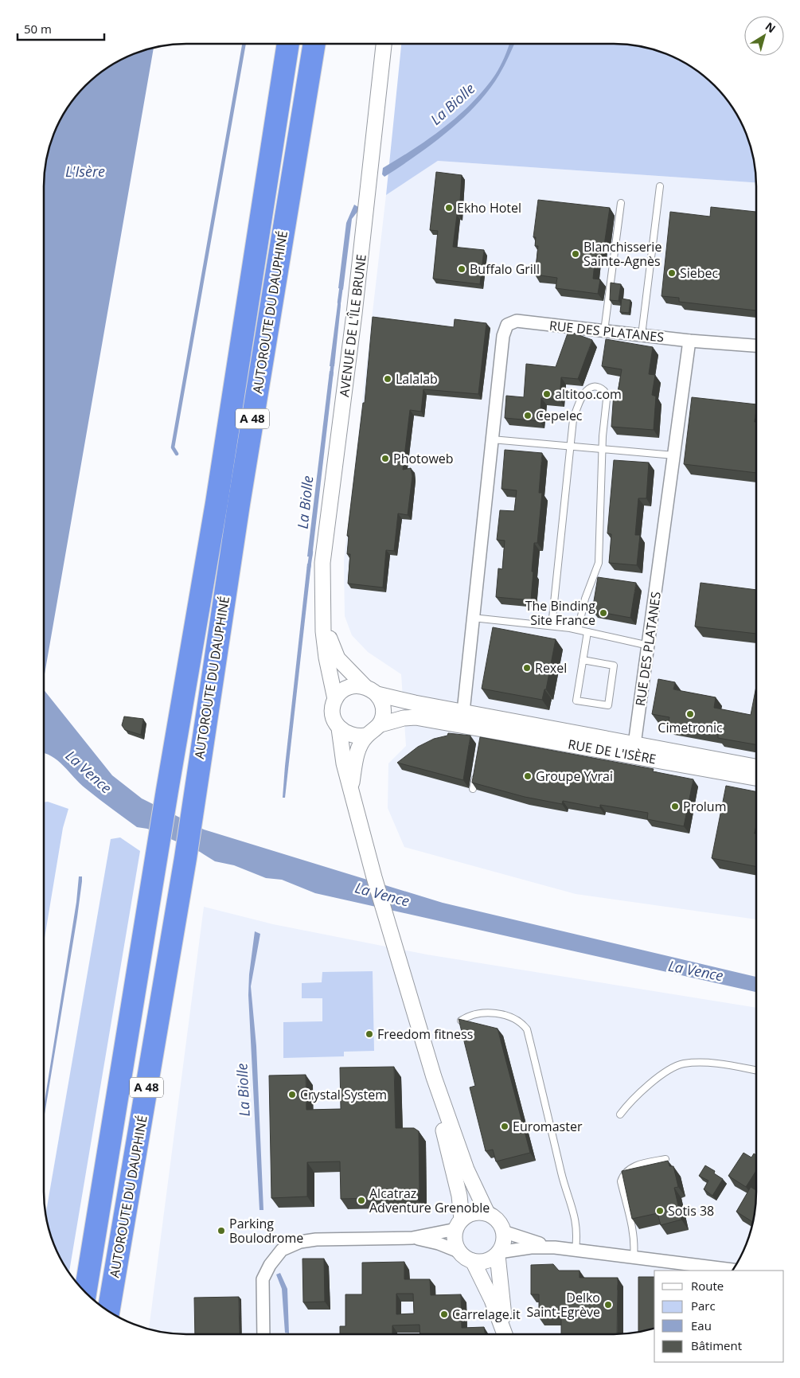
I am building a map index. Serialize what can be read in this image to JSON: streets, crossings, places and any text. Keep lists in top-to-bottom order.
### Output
{
  "streets": {
    "highway": ["AUTOROUTE DU DAUPHINÉ", "A 48"],
    "street": ["AVENUE DE L'ÎLE BRUNE", "RUE DES PLATANES", "RUE DE L'ISÈRE"]
  },
  "crossings": [
    ["AVENUE DE L'ÎLE BRUNE", "RUE DE L'ISÈRE"],
    ["RUE DES PLATANES", "RUE DE L'ISÈRE"]
  ],
  "water": ["La Biolle", "L'Isère", "La Vence"],
  "places": [
    "Ekho Hotel",
    "Blanchisserie Sainte-Agnès",
    "Buffalo Grill",
    "Siebec",
    "Lalalab",
    "altitoo.com",
    "Cepelec",
    "Photoweb",
    "The Binding Site France",
    "Rexel",
    "Cimetronic",
    "Groupe Yvrai",
    "Prolum",
    "Freedom fitness",
    "Crystal System",
    "Euromaster",
    "Alcatraz Adventure Grenoble",
    "Sotis 38",
    "Parking Boulodrome",
    "Delko Saint-Egrève",
    "Carrelage.it"
  ],
  "legend": [
    "Route",
    "Parc",
    "Eau",
    "Bâtiment"
  ],
  "scale_bar": "50 m",
  "north": "top right"
}
